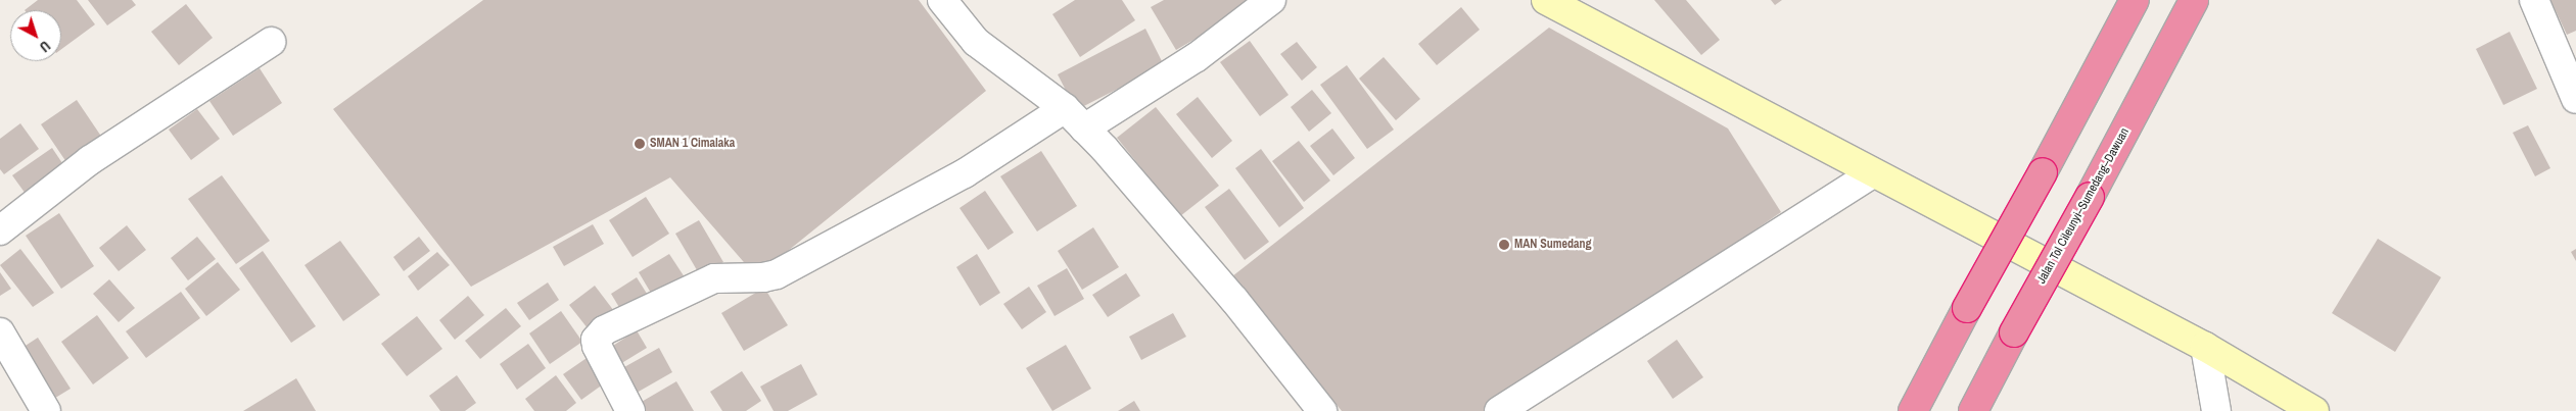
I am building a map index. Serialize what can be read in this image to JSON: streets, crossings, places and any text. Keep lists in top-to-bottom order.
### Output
{
  "streets": {
    "highway": ["Jalan Tol Cileunyi–Sumedang–Dawuan"]
  },
  "places": ["SMAN 1 Cimalaka", "MAN Sumedang"],
  "north": "bottom right"
}
